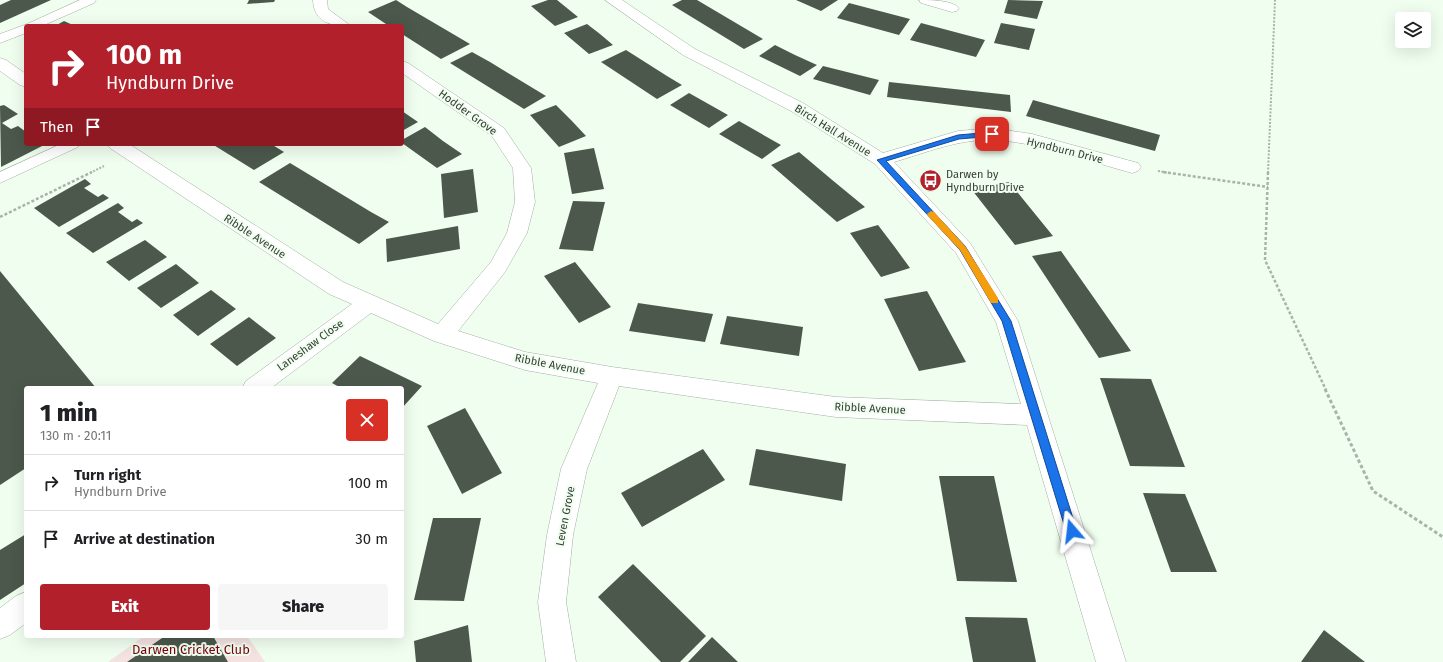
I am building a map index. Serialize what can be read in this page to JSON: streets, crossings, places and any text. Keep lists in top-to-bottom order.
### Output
{
  "streets": {
    "street": [
      "Hodder Grove",
      "Birch Hall Avenue",
      "Hyndburn Drive",
      "Ribble Avenue",
      "Laneshaw Close",
      "Leven Grove"
    ]
  },
  "crossings": [
    ["Hodder Grove", "Ribble Avenue"],
    ["Birch Hall Avenue", "Hyndburn Drive"],
    ["Birch Hall Avenue", "Ribble Avenue"],
    ["Ribble Avenue", "Laneshaw Close"],
    ["Ribble Avenue", "Leven Grove"]
  ],
  "parks": ["Darwen Cricket Club"],
  "places": {
    "bus stop": ["Darwen by Hyndburn Drive"]
  },
  "page": {
    "turn": ["100 m", "Hyndburn Drive"],
    "then": "Then",
    "heading": ["1 min", "130 m · 20:11"],
    "list": [
      {
        "name": "Turn right",
        "note": "Hyndburn Drive",
        "value": "100 m"
      },
      {
        "name": "Arrive at destination",
        "value": "30 m"
      }
    ],
    "buttons": ["Exit", "Share"]
  }
}
